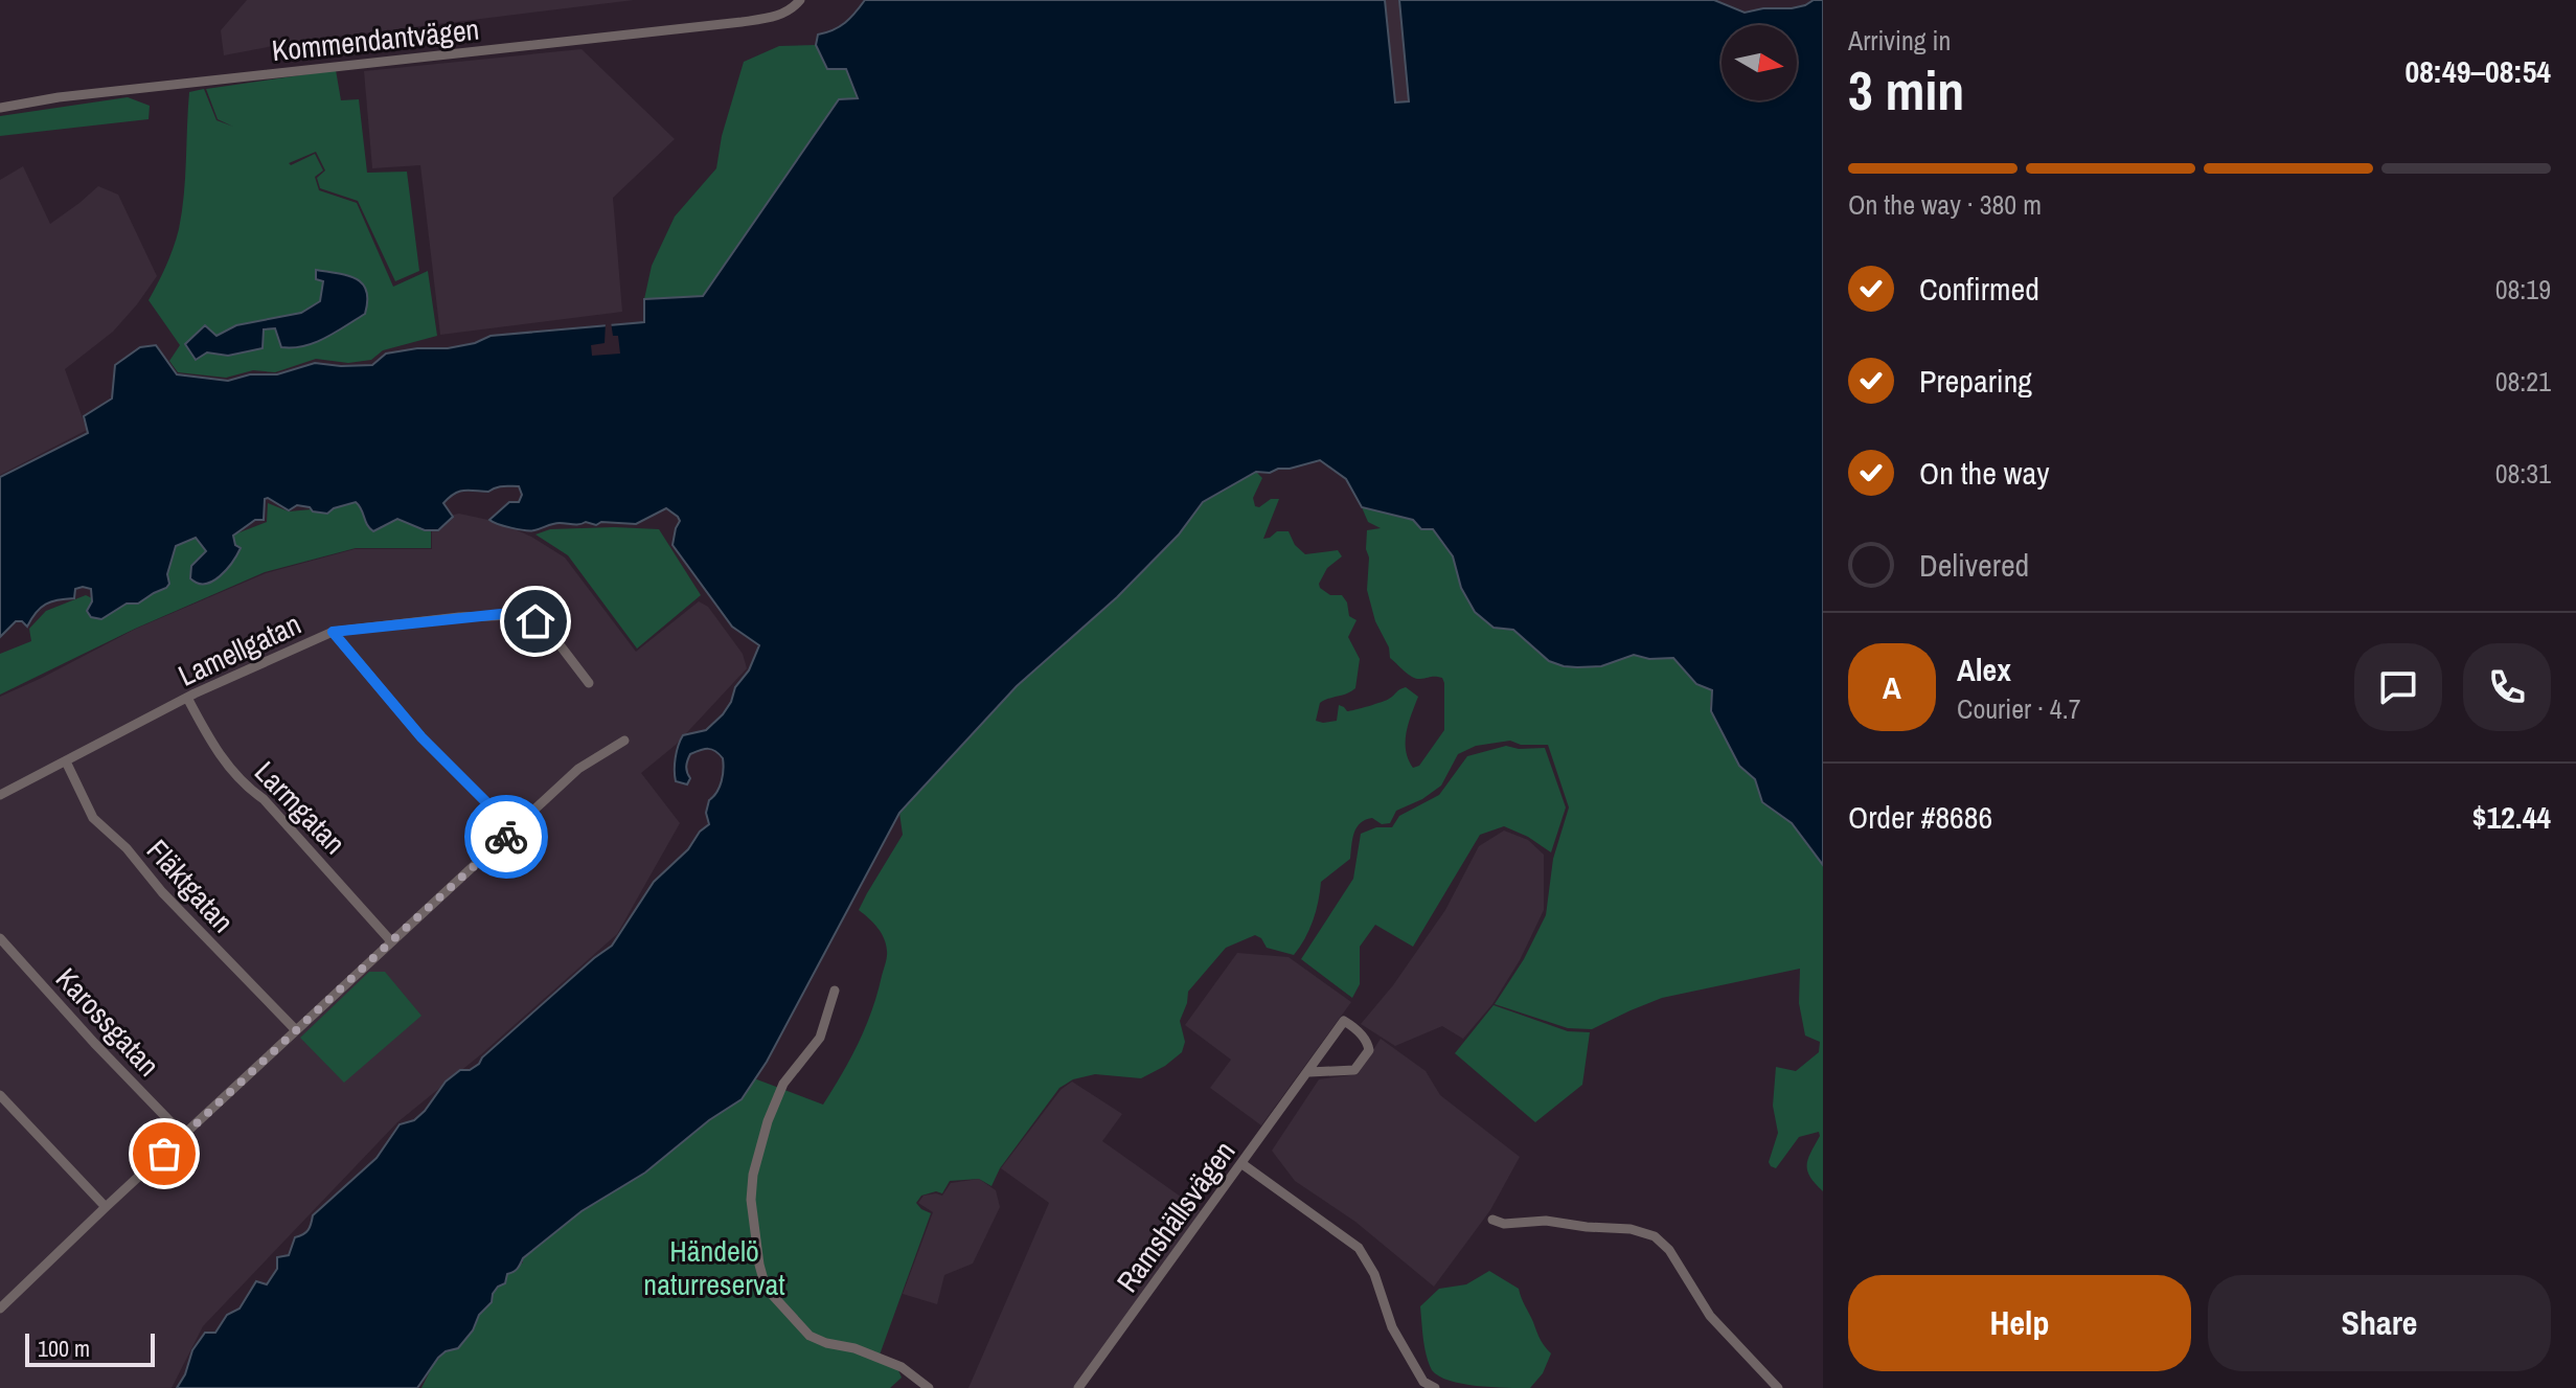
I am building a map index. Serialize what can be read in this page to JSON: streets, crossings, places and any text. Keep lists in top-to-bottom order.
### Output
{
  "streets": {
    "street": [
      "Kommendantvägen",
      "Lamellgatan",
      "Larmgatan",
      "Fläktgatan",
      "Karossgatan",
      "Ramshällsvägen"
    ]
  },
  "crossings": [
    ["Lamellgatan", "Larmgatan"],
    ["Lamellgatan", "Fläktgatan"]
  ],
  "parks": ["Händelö naturreservat"],
  "scale_bar": "100 m",
  "north": "right",
  "page": {
    "heading": ["3 min", "Arriving in", "08:49–08:54"],
    "panel": [
      "Alex",
      "Courier · 4.7",
      "Order #8686",
      "$12.44"
    ],
    "bar": "On the way · 380 m",
    "list": [
      ["Confirmed", "08:19"],
      ["Preparing", "08:21"],
      ["On the way", "08:31"],
      "Delivered"
    ],
    "round": "A",
    "buttons": ["Help", "Share"],
    "scale": "100 m"
  }
}
